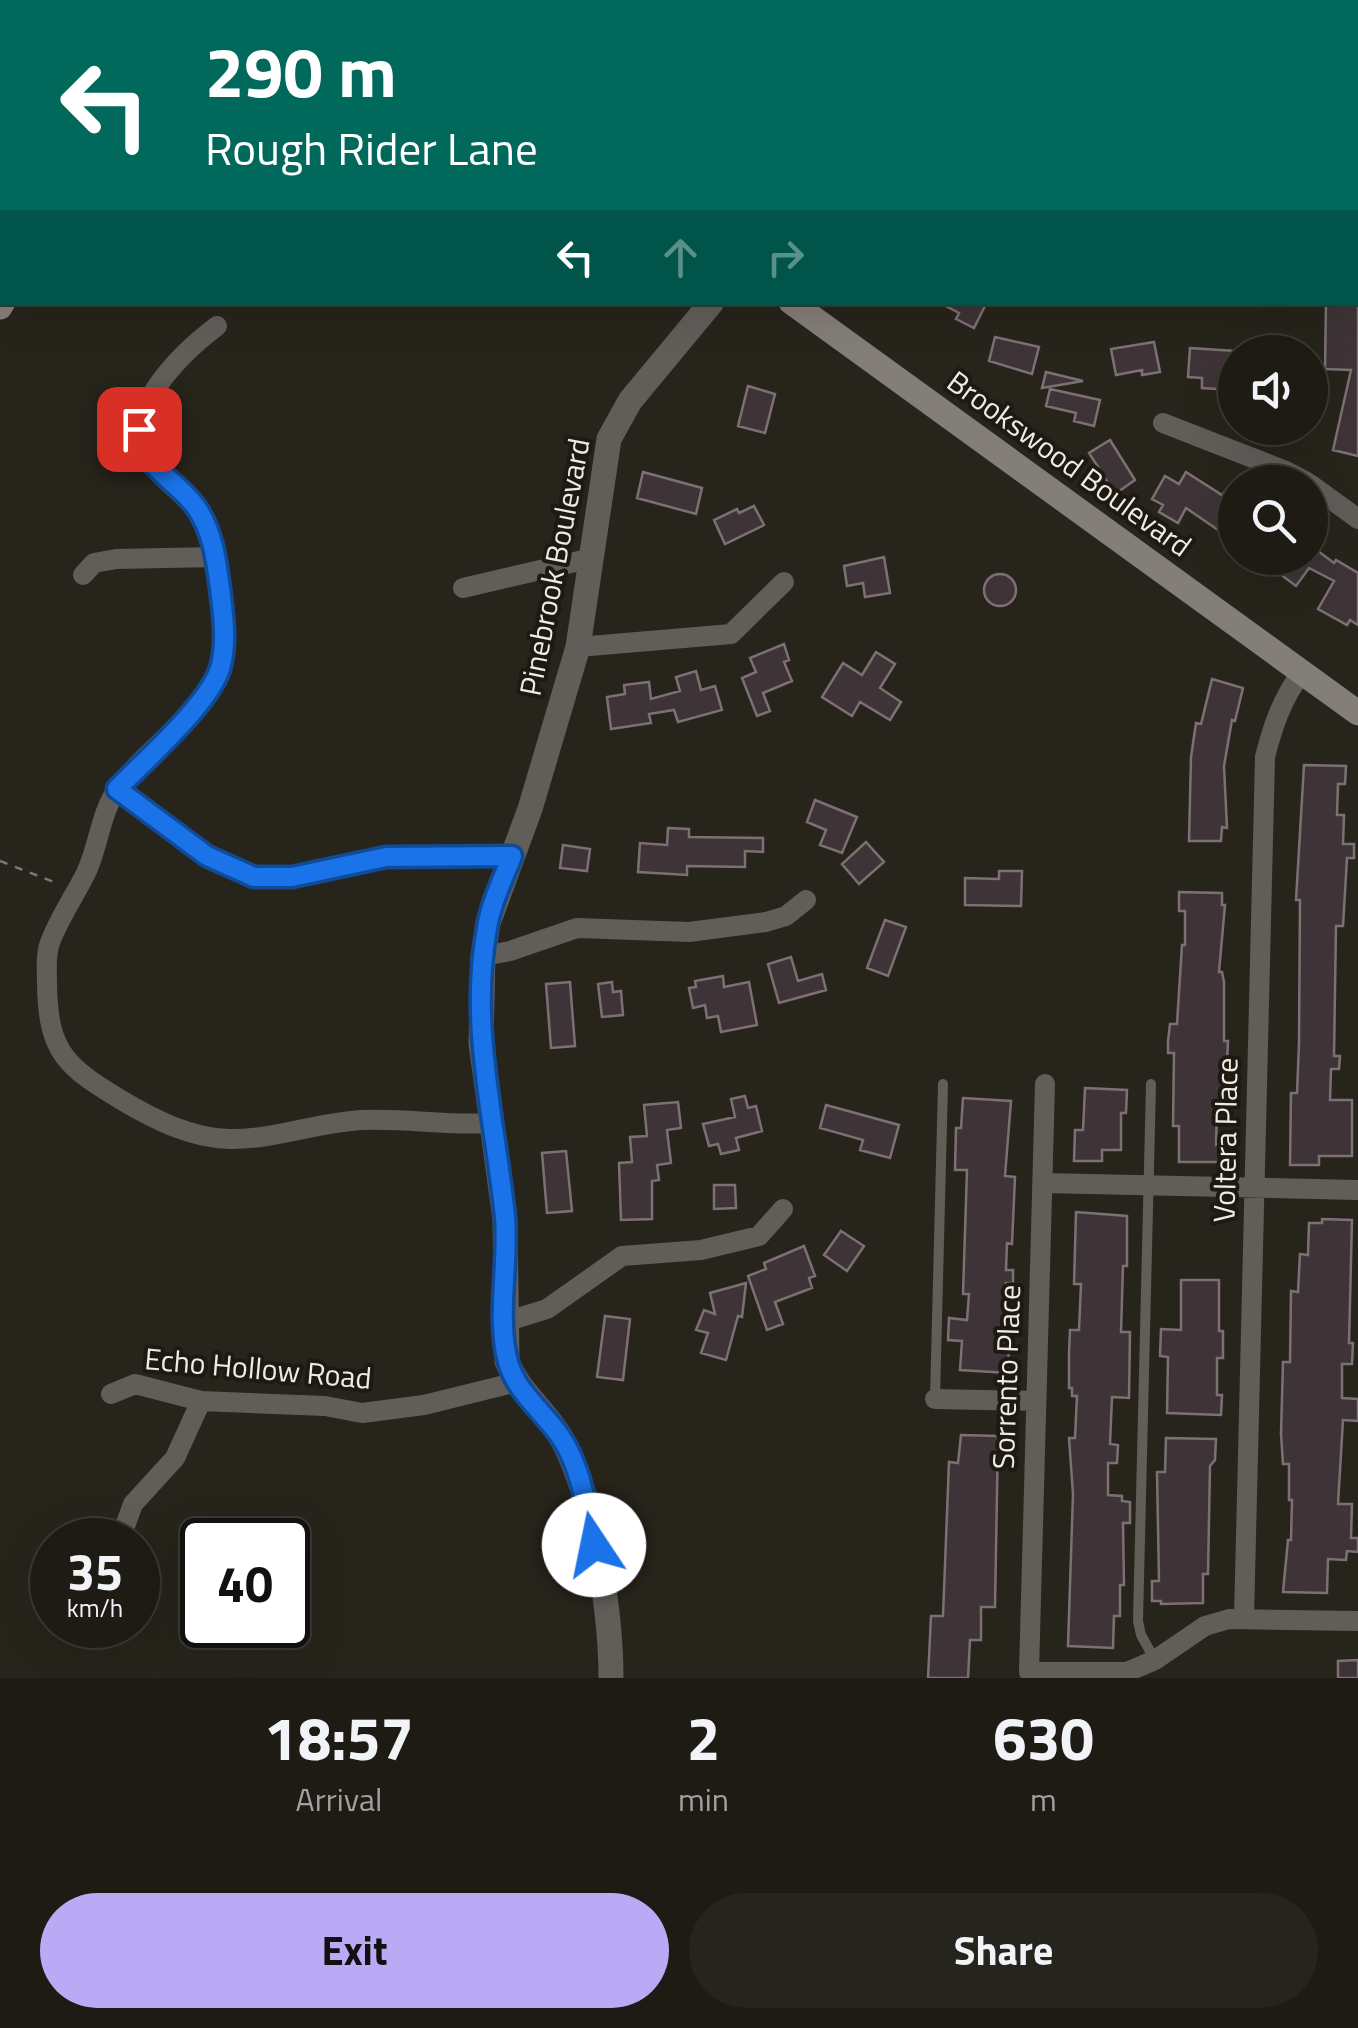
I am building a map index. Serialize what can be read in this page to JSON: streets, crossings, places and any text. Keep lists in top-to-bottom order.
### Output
{
  "streets": {
    "main road": ["Brookswood Boulevard"],
    "street": [
      "Pinebrook Boulevard",
      "Voltera Place",
      "Echo Hollow Road",
      "Sorrento Place"
    ]
  },
  "crossings": [
    ["Brookswood Boulevard", "Voltera Place"],
    ["Pinebrook Boulevard", "Echo Hollow Road"]
  ],
  "page": {
    "turn": ["290 m", "Rough Rider Lane"],
    "speed": "35 km/h",
    "limit": "40",
    "eta": [
      "18:57",
      "Arrival",
      "2",
      "min",
      "630",
      "m"
    ],
    "buttons": ["Exit", "Share"]
  }
}
